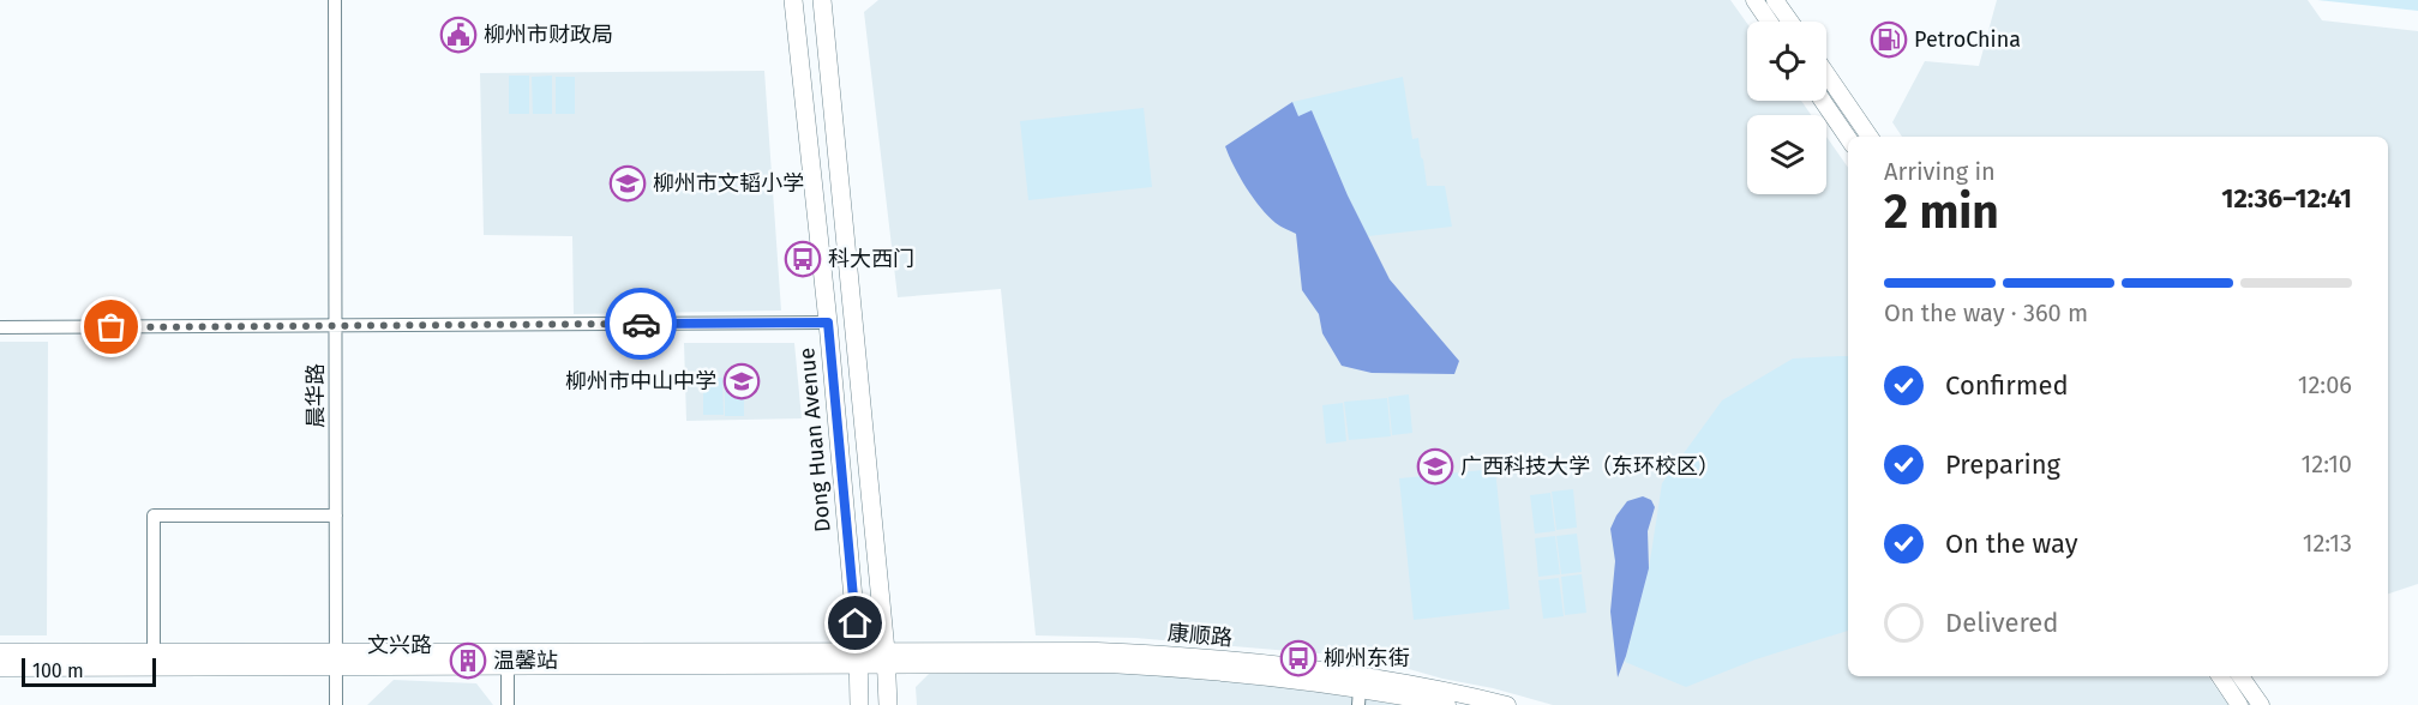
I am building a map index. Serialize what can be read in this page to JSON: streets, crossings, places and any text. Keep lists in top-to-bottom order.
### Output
{
  "streets": {
    "highway": ["Dong Huan Avenue"],
    "main road": ["康顺路", "文兴路"],
    "street": ["晨华路"]
  },
  "crossings": [
    ["晨华路", "文兴路"],
    ["Dong Huan Avenue", "文兴路"],
    ["康顺路", "文兴路"]
  ],
  "places": {
    "public building": ["柳州市财政局"],
    "fuel station": ["PetroChina"],
    "school or university": ["柳州市文韬小学", "柳州市中山中学", "广西科技大学（东环校区）"],
    "bus stop": ["科大西门", "柳州东街"],
    "building": ["温馨站"]
  },
  "scale_bar": "100 m",
  "page": {
    "heading": ["2 min", "Arriving in", "12:36–12:41"],
    "bar": "On the way · 360 m",
    "list": [
      ["Confirmed", "12:06"],
      ["Preparing", "12:10"],
      ["On the way", "12:13"],
      "Delivered"
    ],
    "scale": "100 m"
  }
}
